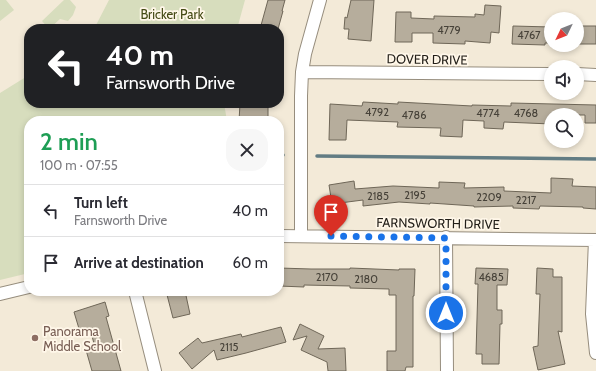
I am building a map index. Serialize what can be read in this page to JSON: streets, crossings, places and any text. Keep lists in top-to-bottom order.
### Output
{
  "streets": {
    "street": ["DOVER DRIVE", "FARNSWORTH DRIVE"]
  },
  "parks": ["Bricker Park"],
  "places": ["Panorama Middle School"],
  "house_numbers": [
    "4779",
    "4767",
    "4792",
    "4774",
    "4768",
    "4786",
    "2195",
    "2185",
    "2209",
    "2217",
    "2170",
    "4685",
    "2180",
    "2115"
  ],
  "north": "bottom left",
  "page": {
    "turn": ["40 m", "Farnsworth Drive"],
    "heading": ["2 min", "100 m · 07:55"],
    "list": [
      {
        "name": "Turn left",
        "note": "Farnsworth Drive",
        "value": "40 m"
      },
      {
        "name": "Arrive at destination",
        "value": "60 m"
      }
    ]
  }
}
